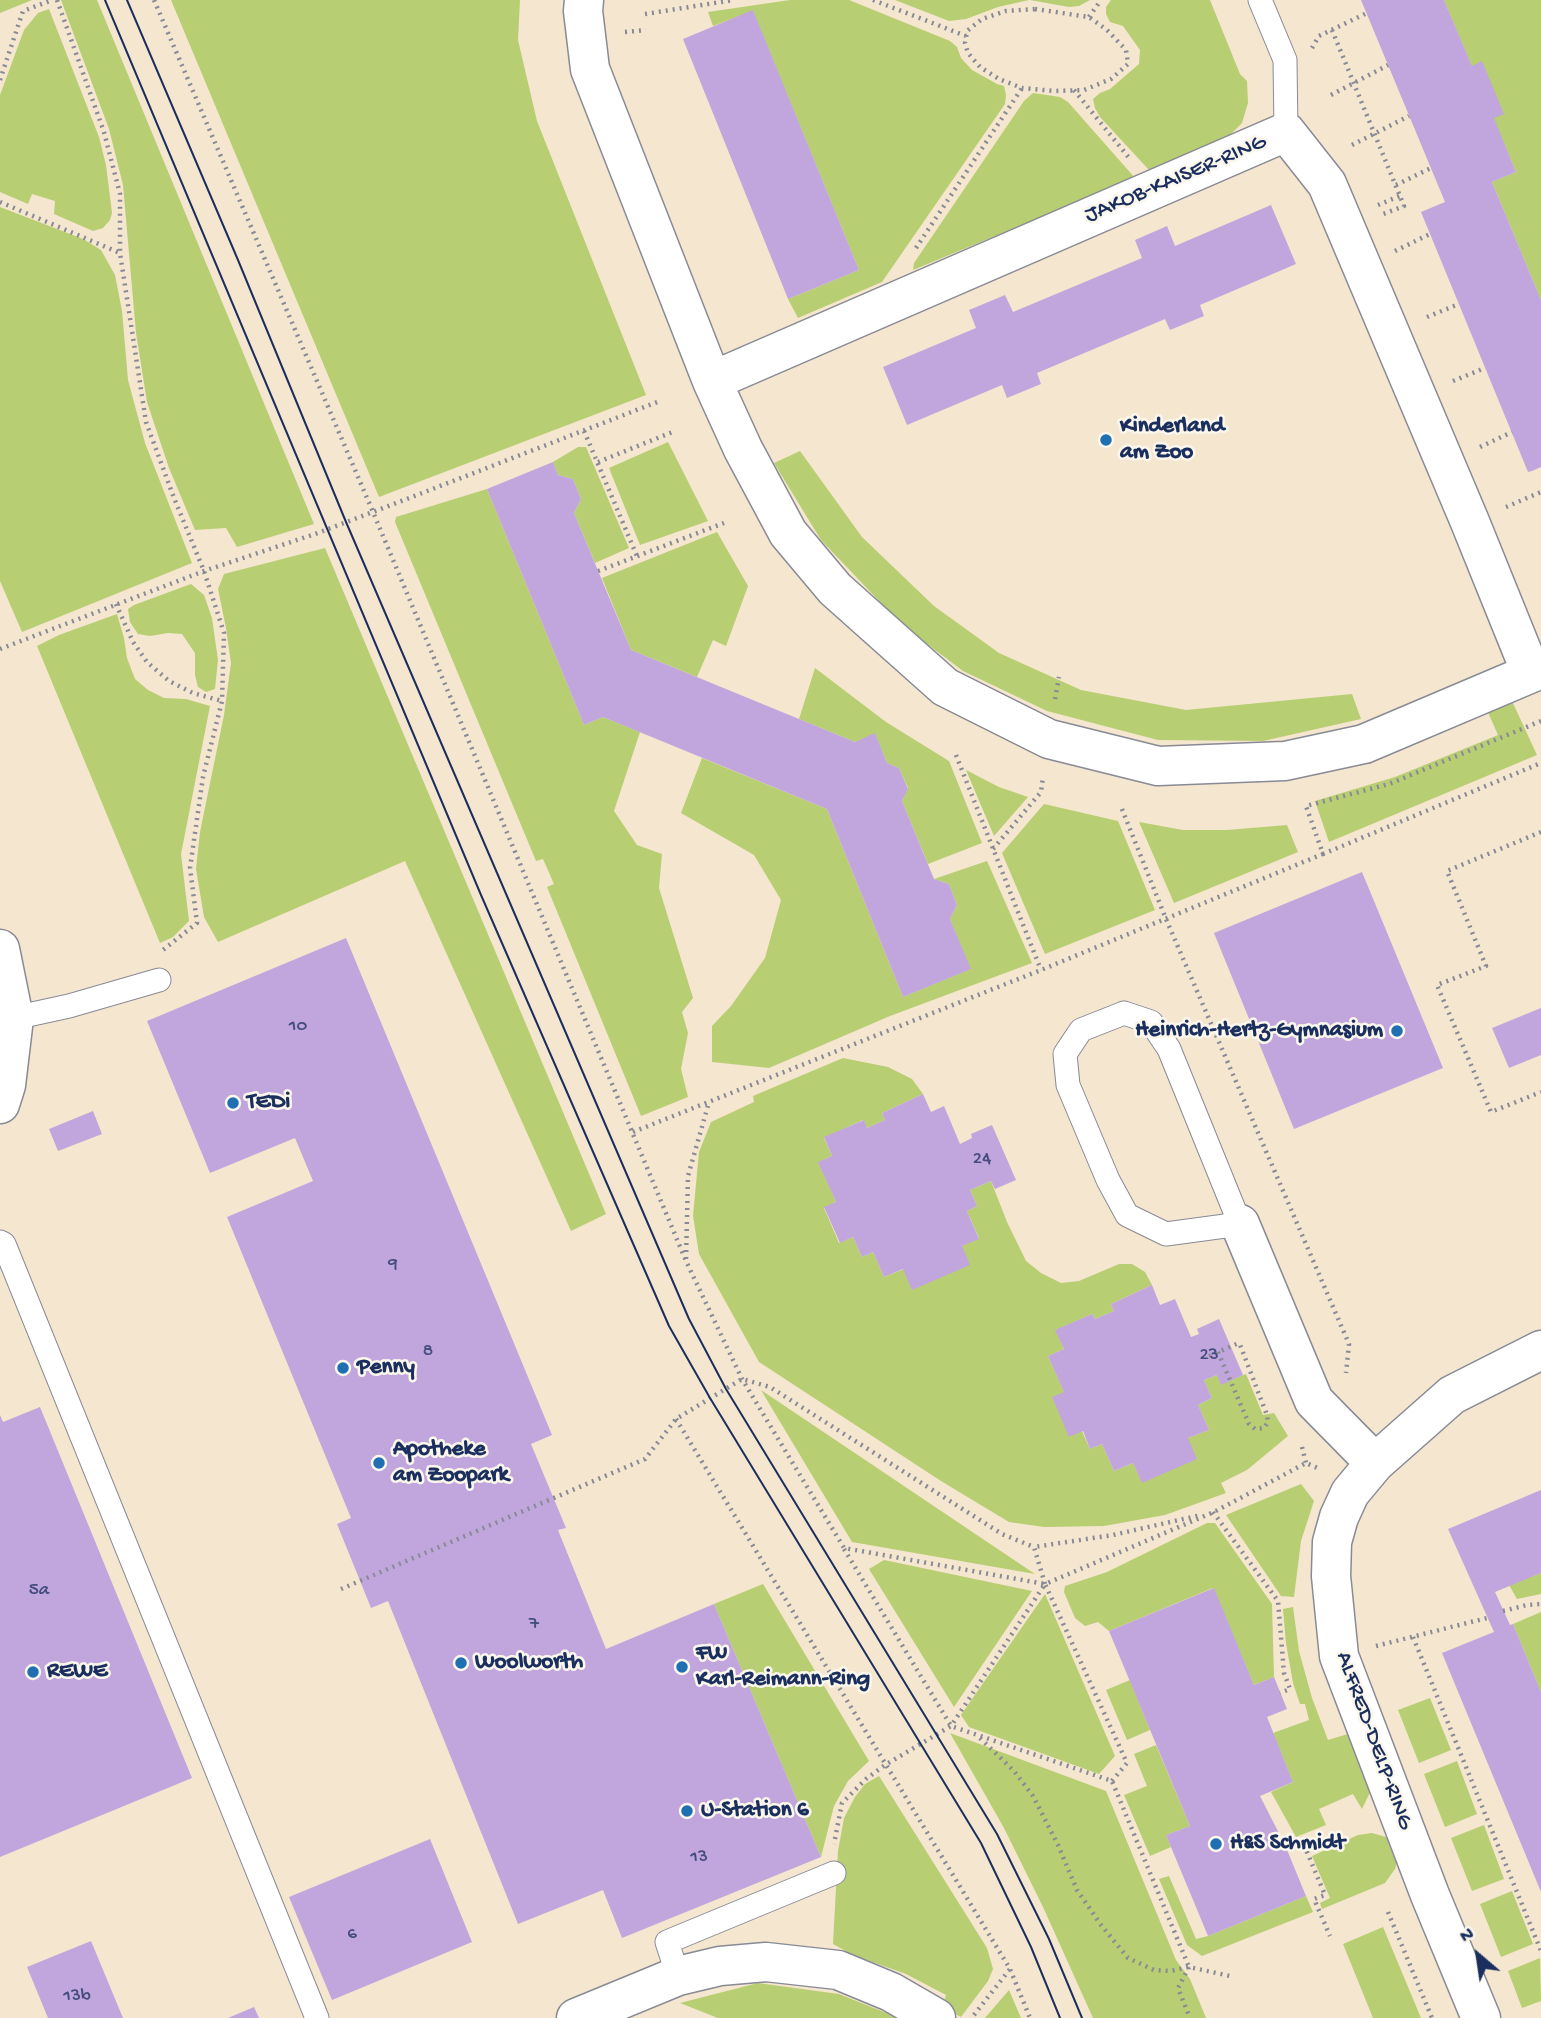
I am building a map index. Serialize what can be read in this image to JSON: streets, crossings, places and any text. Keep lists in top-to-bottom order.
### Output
{
  "streets": {
    "street": ["JAKOB-KAISER-RING", "ALFRED-DELP-RING"]
  },
  "places": [
    "Kinderland am Zoo",
    "Heinrich-Hertz-Gymnasium",
    "TEDi",
    "Penny",
    "Apotheke am Zoopark",
    "Woolworth",
    "FW Karl-Reimann-Ring",
    "REWE",
    "U-Station 6",
    "H&S Schmidt"
  ],
  "house_numbers": [
    "10",
    "24",
    "9",
    "8",
    "23",
    "5a",
    "7",
    "13",
    "6",
    "13b"
  ],
  "north": "top left"
}
